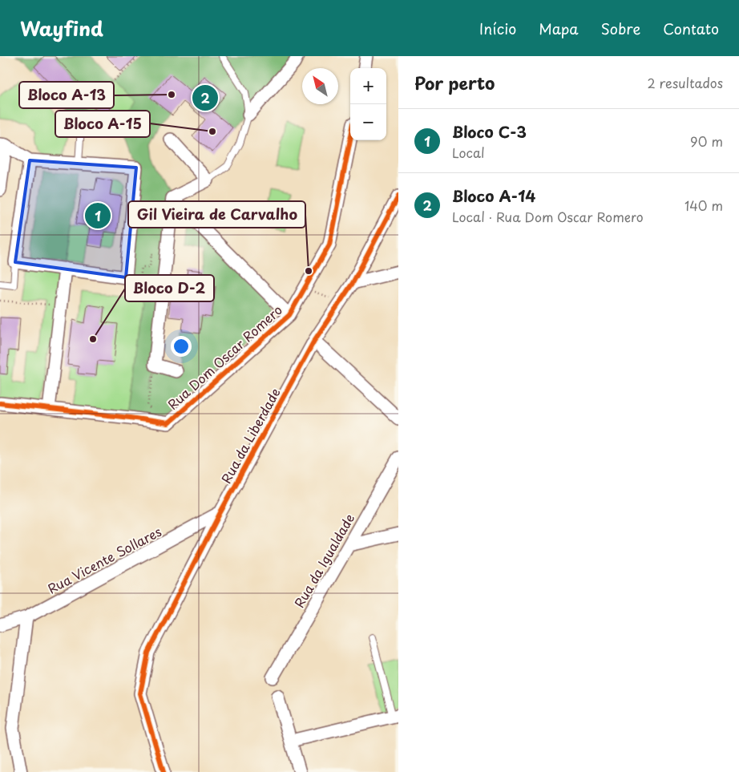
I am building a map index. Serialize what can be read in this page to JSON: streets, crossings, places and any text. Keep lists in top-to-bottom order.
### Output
{
  "streets": {
    "street": [
      "Rua Dom Oscar Romero",
      "Rua da Liberdade",
      "Rua Vicente Sollares",
      "Rua da Igualdade"
    ]
  },
  "crossings": [
    ["Rua da Liberdade", "Rua Vicente Sollares"]
  ],
  "places": [
    "Bloco A-13",
    "Bloco A-15",
    "Gil Vieira de Carvalho",
    "Bloco D-2"
  ],
  "north": "top left",
  "page": {
    "header": "Wayfind",
    "nav": [
      "Início",
      "Mapa",
      "Sobre",
      "Contato"
    ],
    "heading": ["Por perto", "2 resultados"],
    "map_buttons": ["+", "−"],
    "pins": ["2", "1"],
    "list": [
      {
        "mark": "1",
        "name": "Bloco C-3",
        "note": "Local",
        "value": "90 m"
      },
      {
        "mark": "2",
        "name": "Bloco A-14",
        "note": "Local · Rua Dom Oscar Romero",
        "value": "140 m"
      }
    ]
  }
}
